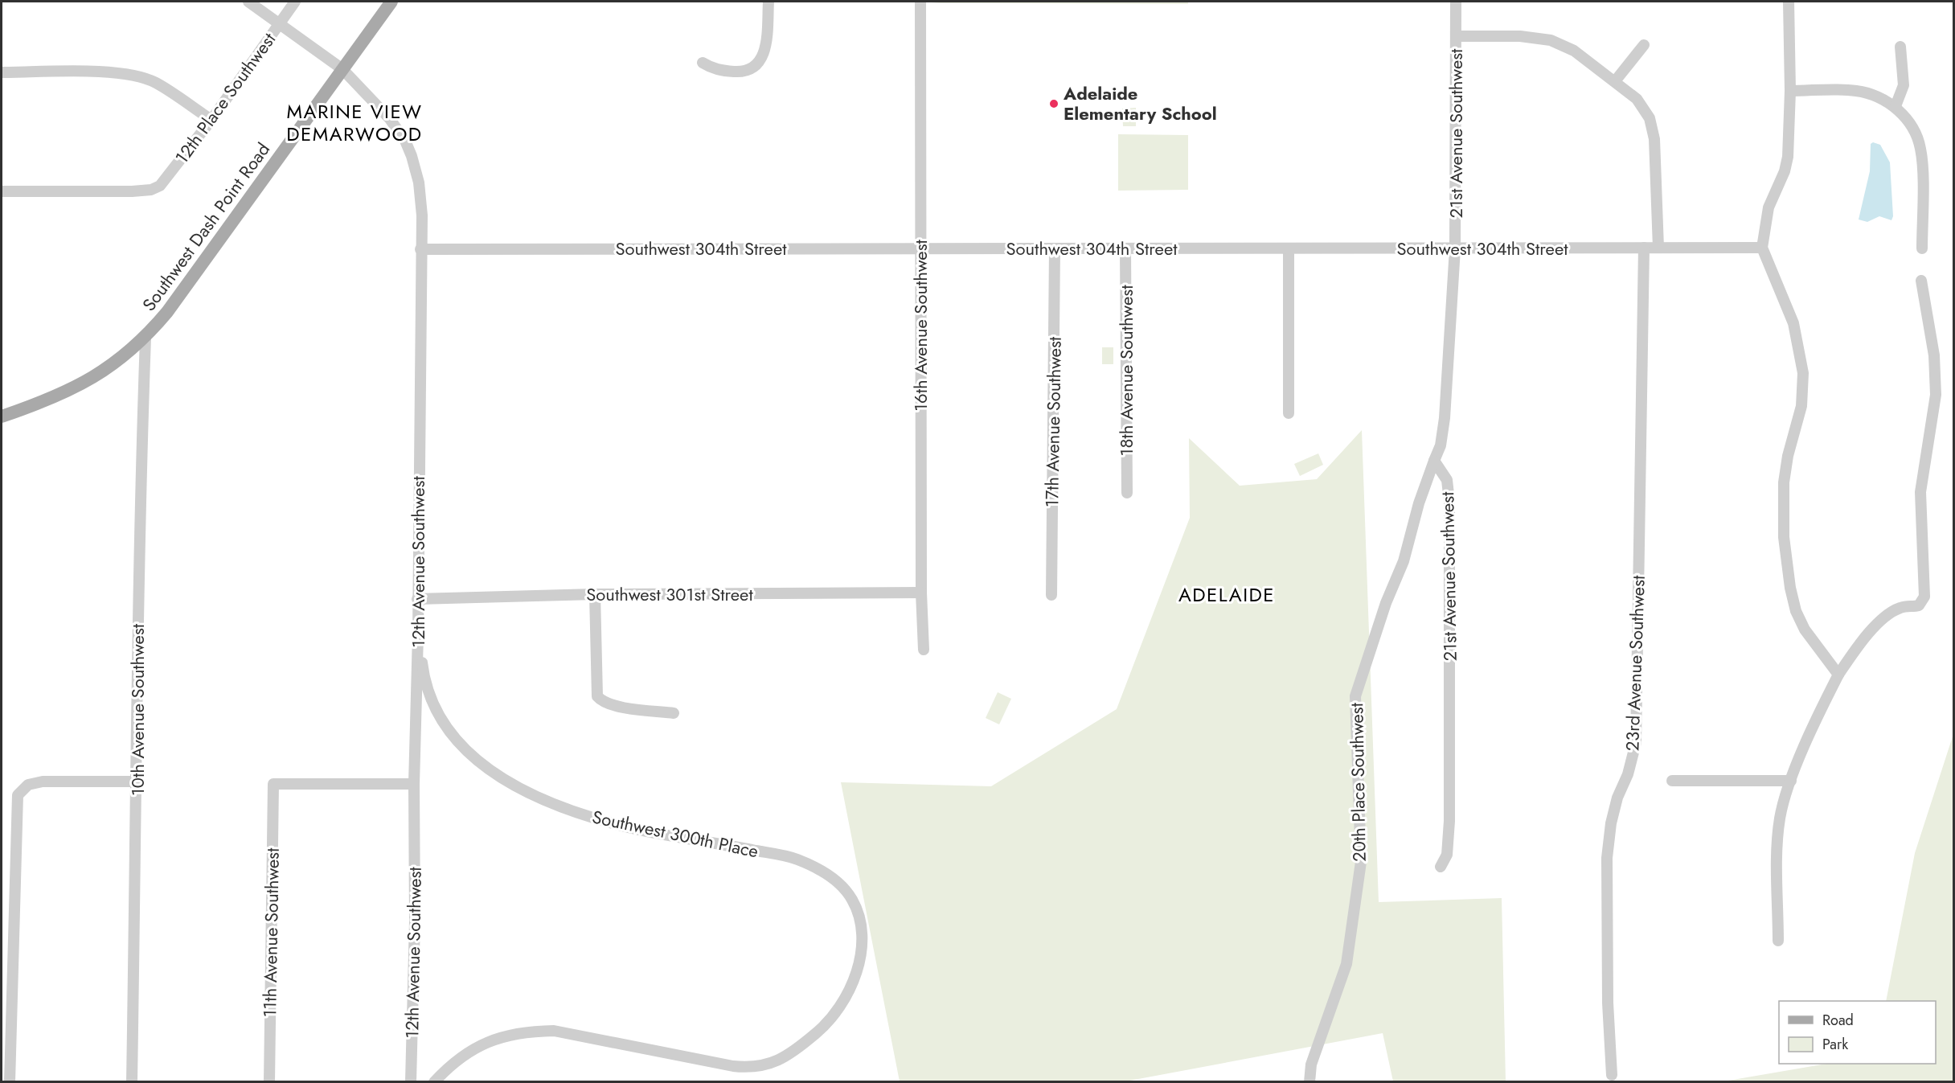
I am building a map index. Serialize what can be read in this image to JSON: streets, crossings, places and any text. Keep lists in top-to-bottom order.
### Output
{
  "streets": {
    "main road": ["Southwest Dash Point Road"],
    "street": [
      "12th Place Southwest",
      "21st Avenue Southwest",
      "Southwest 304th Street",
      "16th Avenue Southwest",
      "18th Avenue Southwest",
      "17th Avenue Southwest",
      "12th Avenue Southwest",
      "Southwest 301st Street",
      "23rd Avenue Southwest",
      "10th Avenue Southwest",
      "20th Place Southwest",
      "Southwest 300th Place",
      "11th Avenue Southwest"
    ]
  },
  "crossings": [
    ["12th Place Southwest", "12th Avenue Southwest"],
    ["21st Avenue Southwest", "Southwest 304th Street"],
    ["21st Avenue Southwest", "20th Place Southwest"],
    ["Southwest Dash Point Road", "12th Avenue Southwest"],
    ["Southwest Dash Point Road", "10th Avenue Southwest"],
    ["Southwest 304th Street", "16th Avenue Southwest"],
    ["Southwest 304th Street", "18th Avenue Southwest"],
    ["Southwest 304th Street", "17th Avenue Southwest"],
    ["Southwest 304th Street", "12th Avenue Southwest"],
    ["Southwest 304th Street", "23rd Avenue Southwest"],
    ["16th Avenue Southwest", "Southwest 301st Street"],
    ["12th Avenue Southwest", "Southwest 301st Street"],
    ["12th Avenue Southwest", "Southwest 300th Place"],
    ["12th Avenue Southwest", "11th Avenue Southwest"]
  ],
  "districts": ["MARINE VIEW DEMARWOOD", "ADELAIDE"],
  "places": ["Adelaide Elementary School"],
  "legend": ["Road", "Park"]
}
